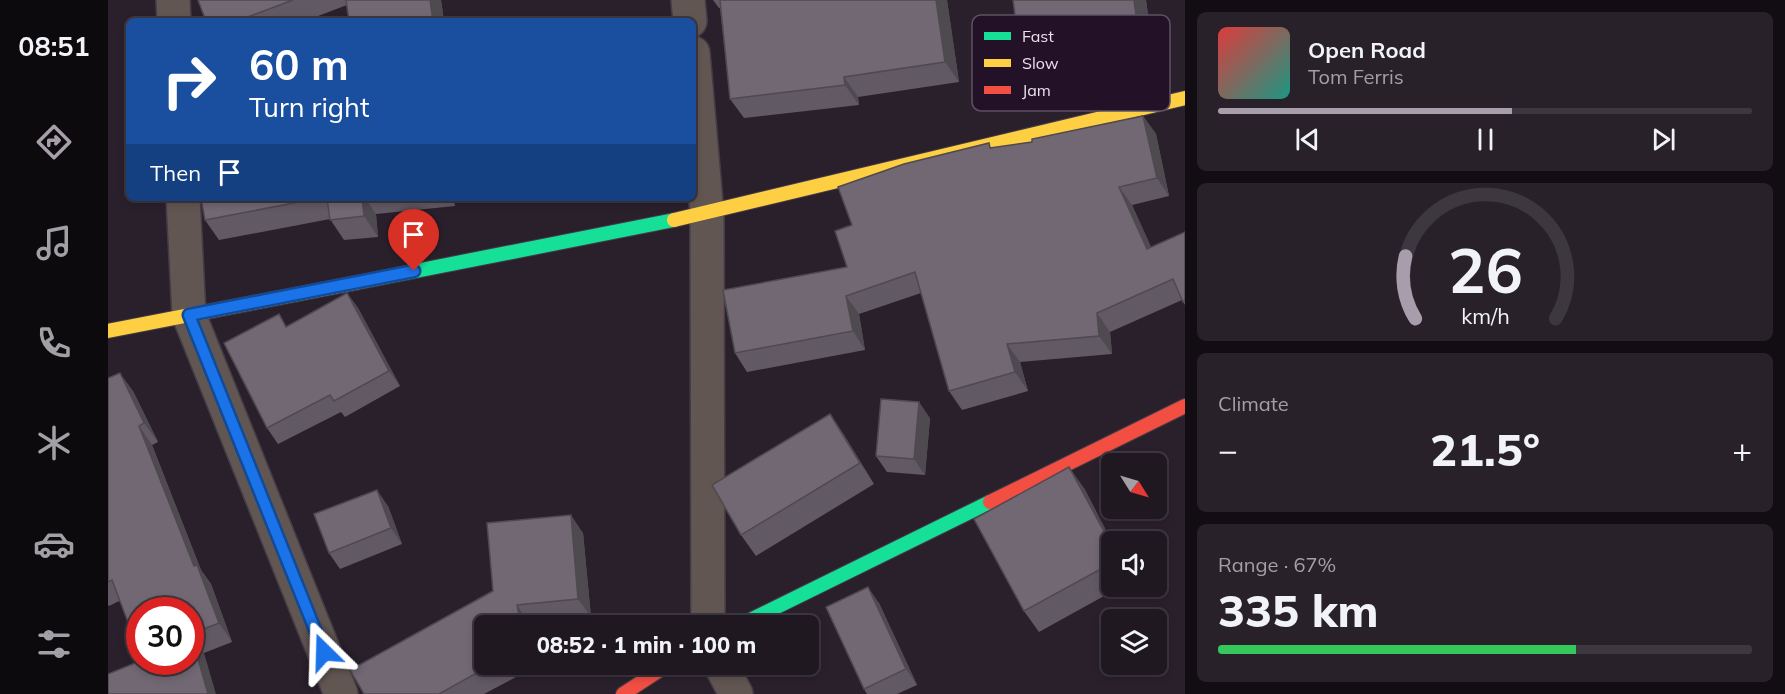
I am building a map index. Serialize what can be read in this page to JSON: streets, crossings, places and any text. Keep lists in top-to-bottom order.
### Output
{
  "legend": ["Fast", "Slow", "Jam"],
  "north": "bottom right",
  "page": {
    "tabs": "08:51",
    "turn": ["60 m", "Turn right"],
    "song": ["Open Road", "Tom Ferris"],
    "then": "Then",
    "tile": [
      "Climate",
      ["Range · 67%", "335 km"]
    ],
    "heat": ["−", "21.5°", "+"],
    "limit": "30",
    "trip": "08:52 · 1 min · 100 m",
    "gauge": ["26", "km/h"]
  }
}
